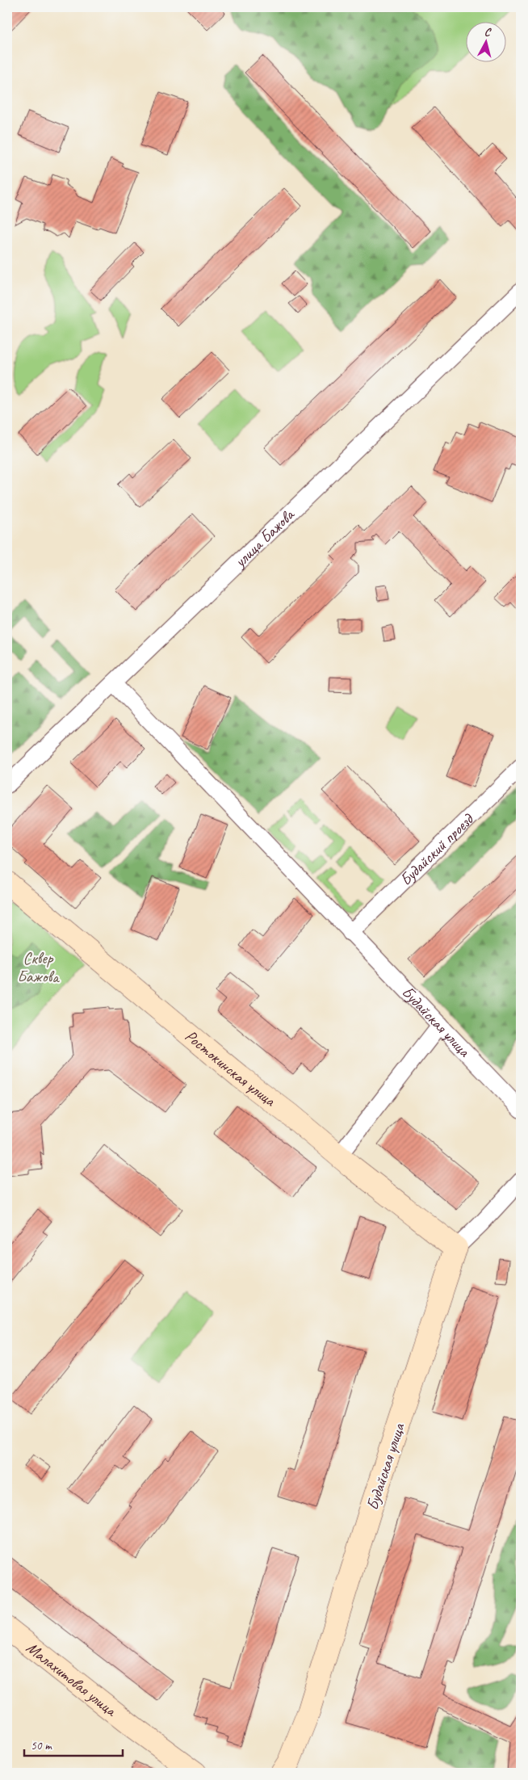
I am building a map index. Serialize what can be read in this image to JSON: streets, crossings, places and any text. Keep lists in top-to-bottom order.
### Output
{
  "streets": {
    "street": [
      "улица Бажова",
      "Будайский проезд",
      "Будайская улица",
      "Ростокинская улица",
      "Малахитовая улица"
    ]
  },
  "crossings": [
    ["улица Бажова", "Будайская улица"],
    ["Будайский проезд", "Будайская улица"],
    ["Будайская улица", "Ростокинская улица"]
  ],
  "parks": ["Сквер Бажова"],
  "scale_bar": "50 m",
  "north": "top"
}
